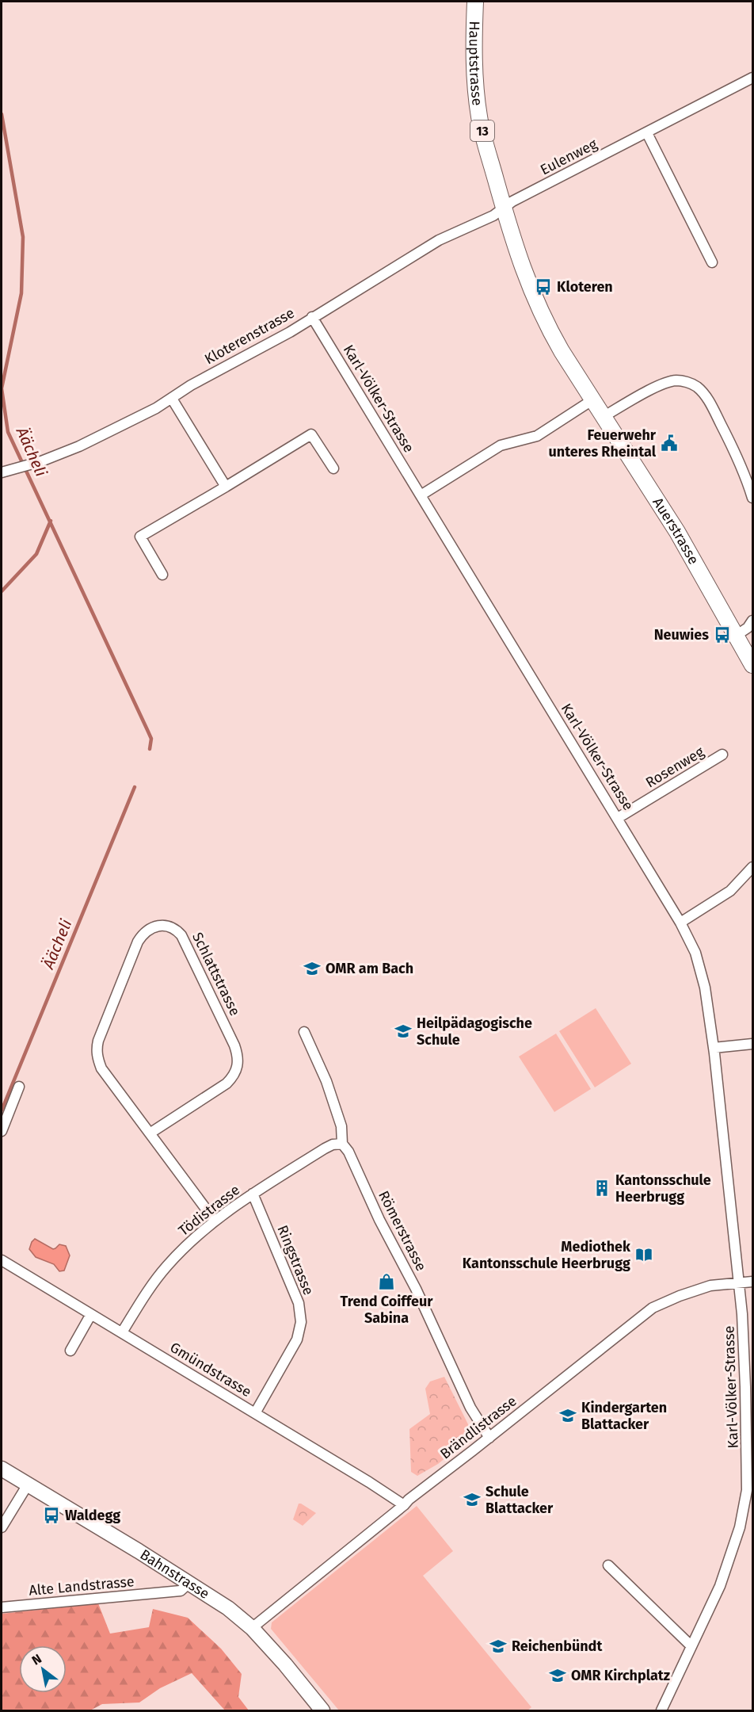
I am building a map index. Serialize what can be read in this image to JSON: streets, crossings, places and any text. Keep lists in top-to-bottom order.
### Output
{
  "streets": {
    "main road": [
      "Hauptstrasse",
      "13",
      "Auerstrasse",
      "Bahnstrasse"
    ],
    "street": [
      "Eulenweg",
      "Kloterenstrasse",
      "Karl-Völker-Strasse",
      "Rosenweg",
      "Schlattstrasse",
      "Tödistrasse",
      "Römerstrasse",
      "Ringstrasse",
      "Gmündstrasse",
      "Brändlistrasse",
      "Alte Landstrasse"
    ]
  },
  "crossings": [
    ["Hauptstrasse", "Eulenweg"],
    ["Hauptstrasse", "Kloterenstrasse"],
    ["Hauptstrasse", "Auerstrasse"],
    ["Eulenweg", "Kloterenstrasse"],
    ["Eulenweg", "Auerstrasse"],
    ["Kloterenstrasse", "Karl-Völker-Strasse"],
    ["Kloterenstrasse", "Auerstrasse"],
    ["Karl-Völker-Strasse", "Rosenweg"],
    ["Karl-Völker-Strasse", "Brändlistrasse"],
    ["Schlattstrasse", "Tödistrasse"],
    ["Tödistrasse", "Römerstrasse"],
    ["Tödistrasse", "Ringstrasse"],
    ["Tödistrasse", "Gmündstrasse"],
    ["Römerstrasse", "Brändlistrasse"],
    ["Ringstrasse", "Gmündstrasse"],
    ["Gmündstrasse", "Brändlistrasse"],
    ["Brändlistrasse", "Bahnstrasse"],
    ["Bahnstrasse", "Alte Landstrasse"]
  ],
  "water": ["Äächeli"],
  "places": {
    "bus stop": ["Kloteren", "Neuwies", "Waldegg"],
    "public building": ["Feuerwehr unteres Rheintal"],
    "school or university": [
      "OMR am Bach",
      "Heilpädagogische Schule",
      "Kindergarten Blattacker",
      "Schule Blattacker",
      "Reichenbündt",
      "OMR Kirchplatz"
    ],
    "building": ["Kantonsschule Heerbrugg"],
    "library": ["Mediothek Kantonsschule Heerbrugg"],
    "shop": ["Trend Coiffeur Sabina"]
  },
  "north": "top left"
}
